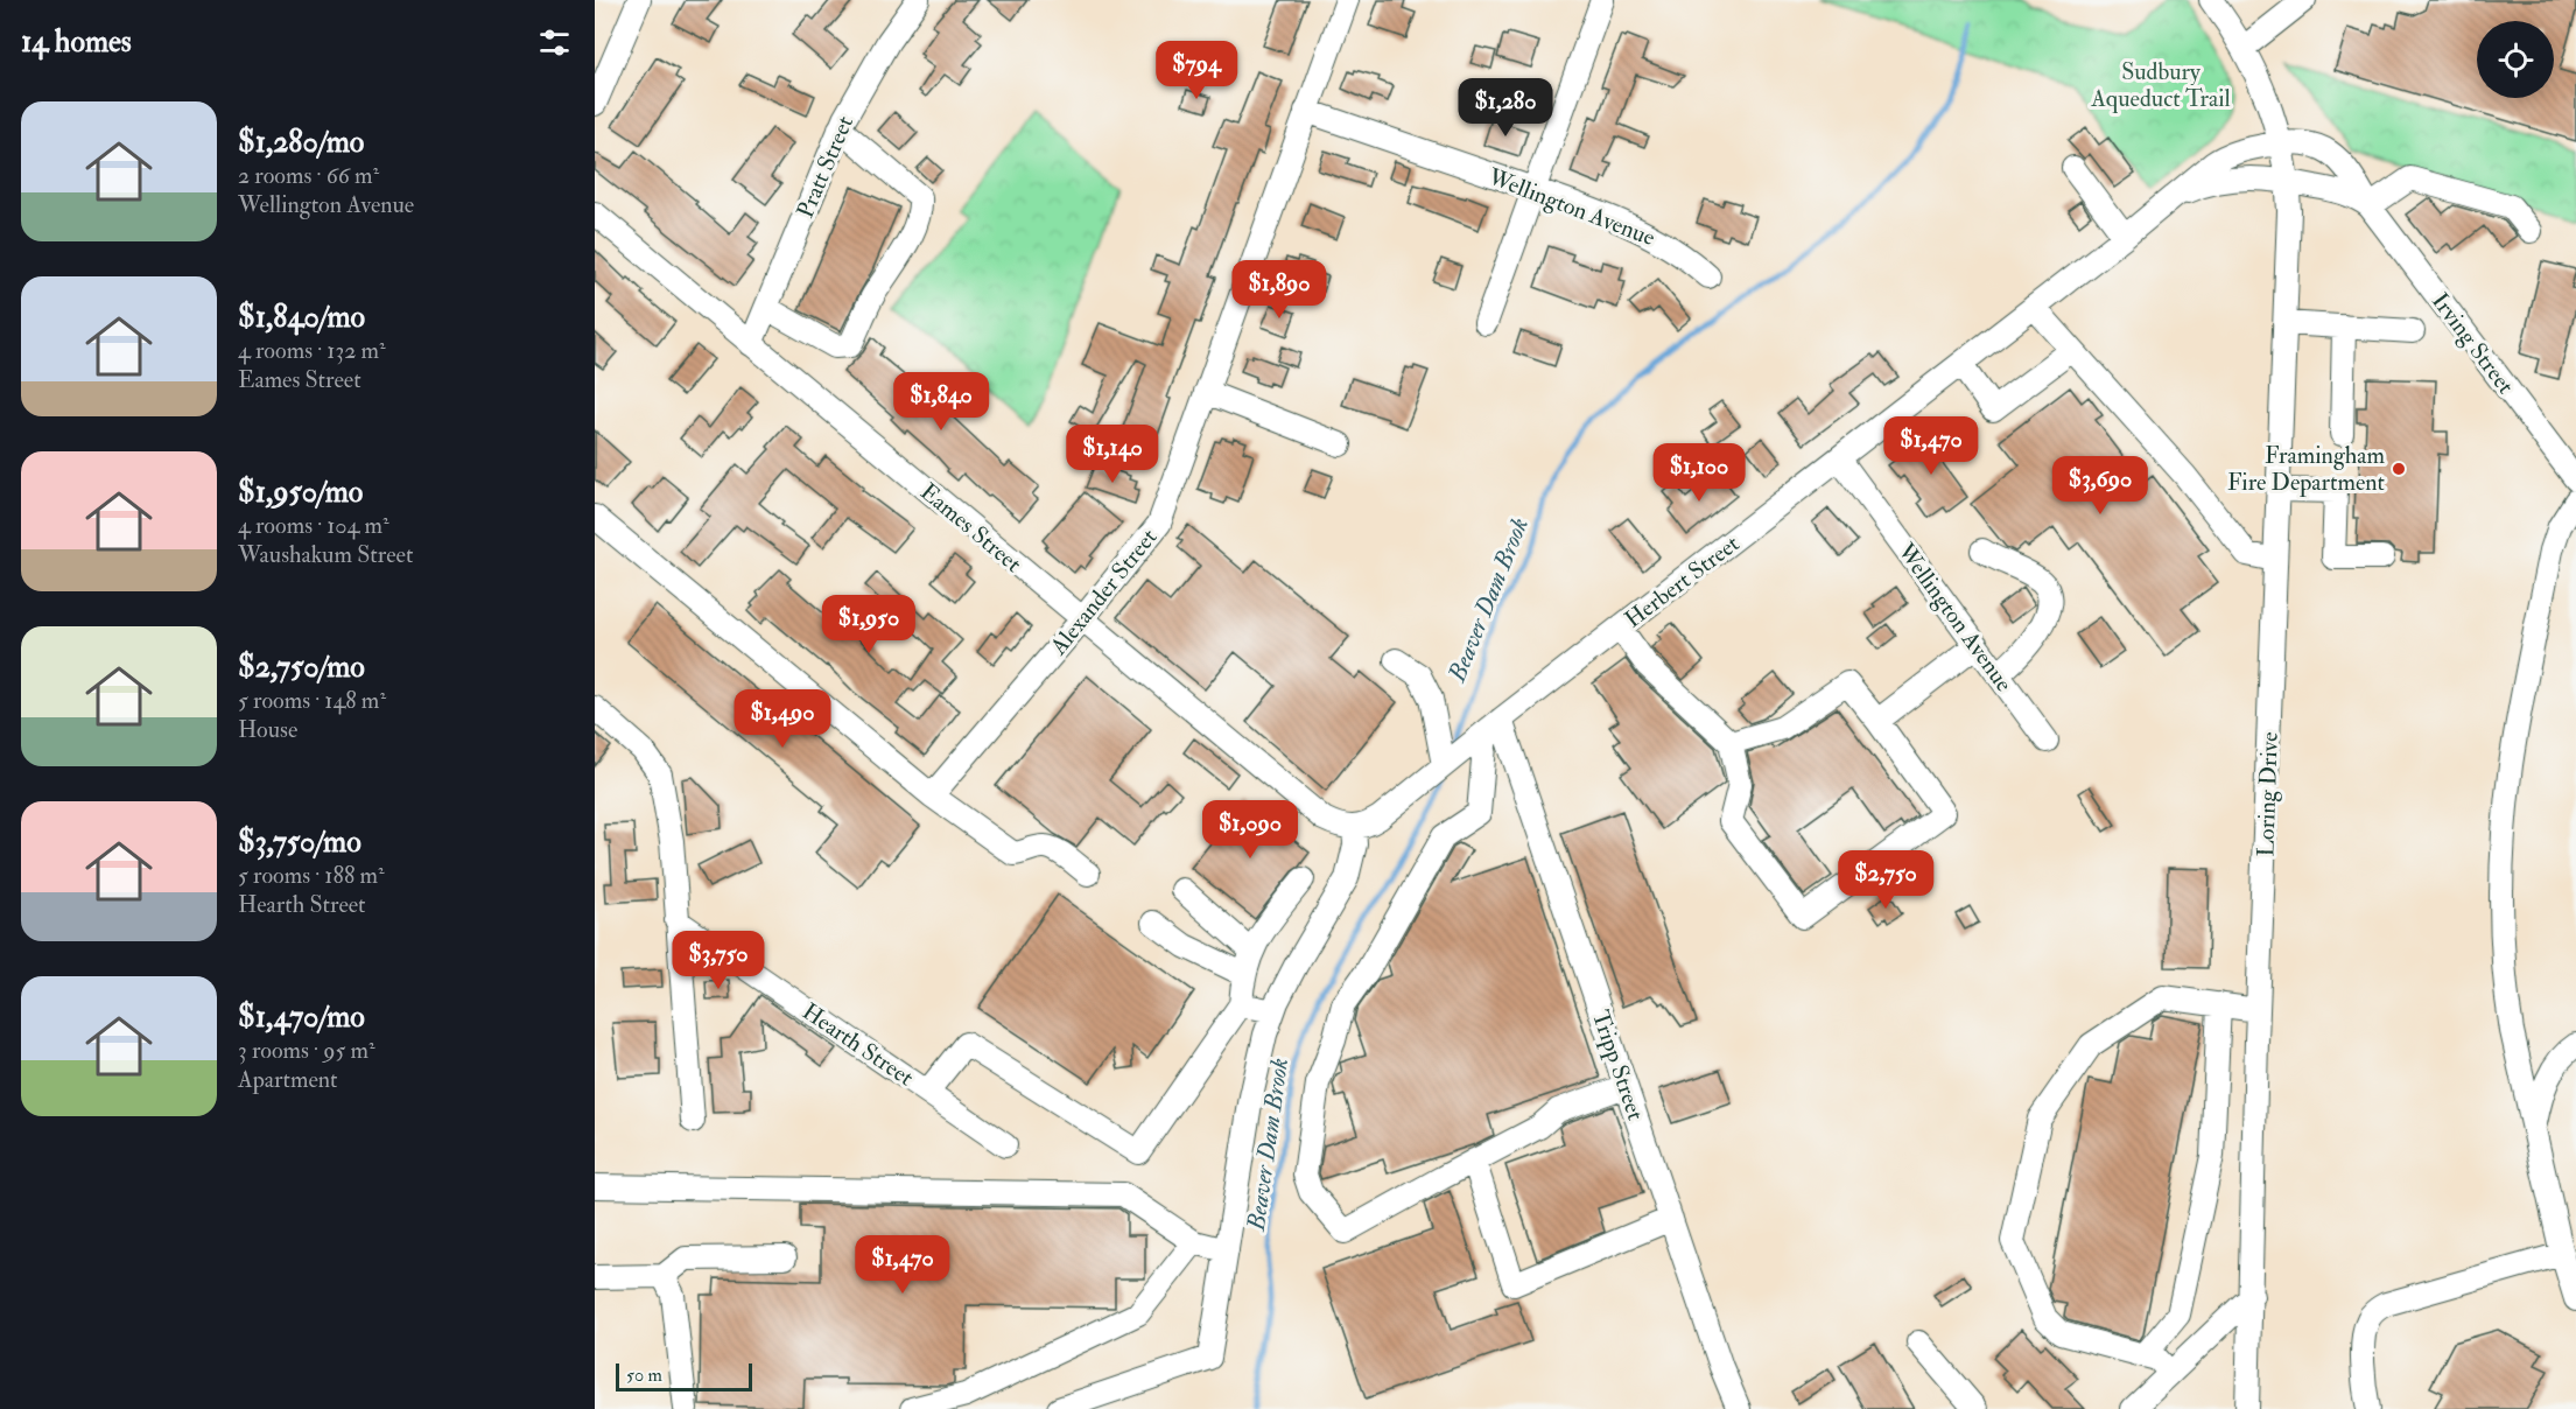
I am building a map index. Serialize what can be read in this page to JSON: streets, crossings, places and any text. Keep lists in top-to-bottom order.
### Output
{
  "streets": {
    "street": [
      "Pratt Street",
      "Wellington Avenue",
      "Irving Street",
      "Eames Street",
      "Herbert Street",
      "Alexander Street",
      "Loring Drive",
      "Hearth Street",
      "Tripp Street"
    ]
  },
  "crossings": [
    ["Pratt Street", "Eames Street"],
    ["Wellington Avenue", "Herbert Street"],
    ["Wellington Avenue", "Alexander Street"],
    ["Irving Street", "Herbert Street"],
    ["Irving Street", "Loring Drive"],
    ["Eames Street", "Herbert Street"],
    ["Eames Street", "Alexander Street"],
    ["Herbert Street", "Loring Drive"],
    ["Herbert Street", "Tripp Street"]
  ],
  "water": ["Beaver Dam Brook"],
  "parks": ["Sudbury Aqueduct Trail"],
  "places": ["Framingham Fire Department"],
  "scale_bar": "50 m",
  "page": {
    "heading": "14 homes",
    "price": [
      "$794",
      "$1,280",
      "$1,890",
      "$1,840",
      "$1,470",
      "$1,140",
      "$1,100",
      "$3,690",
      "$1,950",
      "$1,490",
      "$1,090",
      "$2,750",
      "$3,750",
      "$1,470"
    ],
    "list": [
      {
        "name": "$1,280/mo",
        "note": "2 rooms · 66 m² · Wellington Avenue"
      },
      {
        "name": "$1,840/mo",
        "note": "4 rooms · 132 m² · Eames Street"
      },
      {
        "name": "$1,950/mo",
        "note": "4 rooms · 104 m² · Waushakum Street"
      },
      {
        "name": "$2,750/mo",
        "note": "5 rooms · 148 m² · House"
      },
      {
        "name": "$3,750/mo",
        "note": "5 rooms · 188 m² · Hearth Street"
      },
      {
        "name": "$1,470/mo",
        "note": "3 rooms · 95 m² · Apartment"
      }
    ],
    "scale": "50 m"
  }
}
